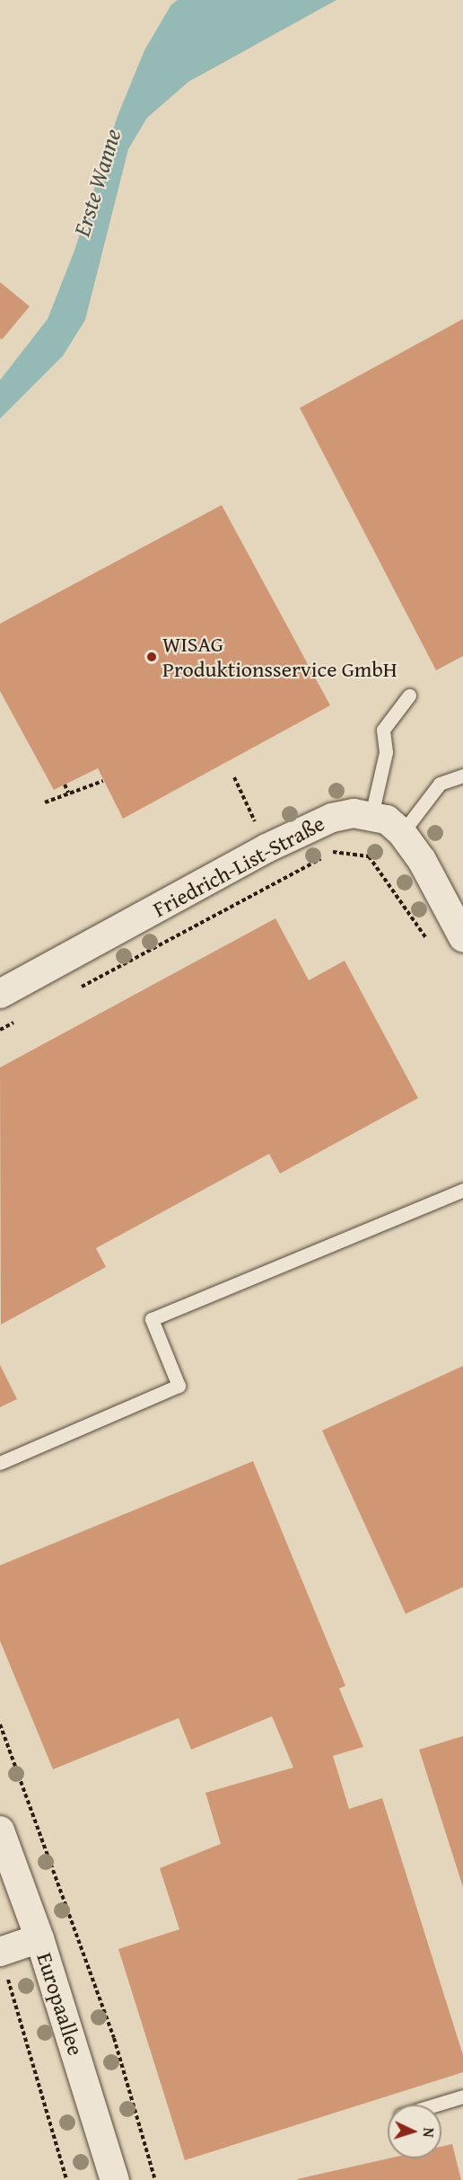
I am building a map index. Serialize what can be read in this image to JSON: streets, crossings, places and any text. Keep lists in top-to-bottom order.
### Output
{
  "streets": {
    "street": ["Friedrich-List-Straße", "Europaallee"]
  },
  "water": ["Erste Wanne"],
  "places": ["WISAG Produktionsservice GmbH"],
  "north": "right"
}
